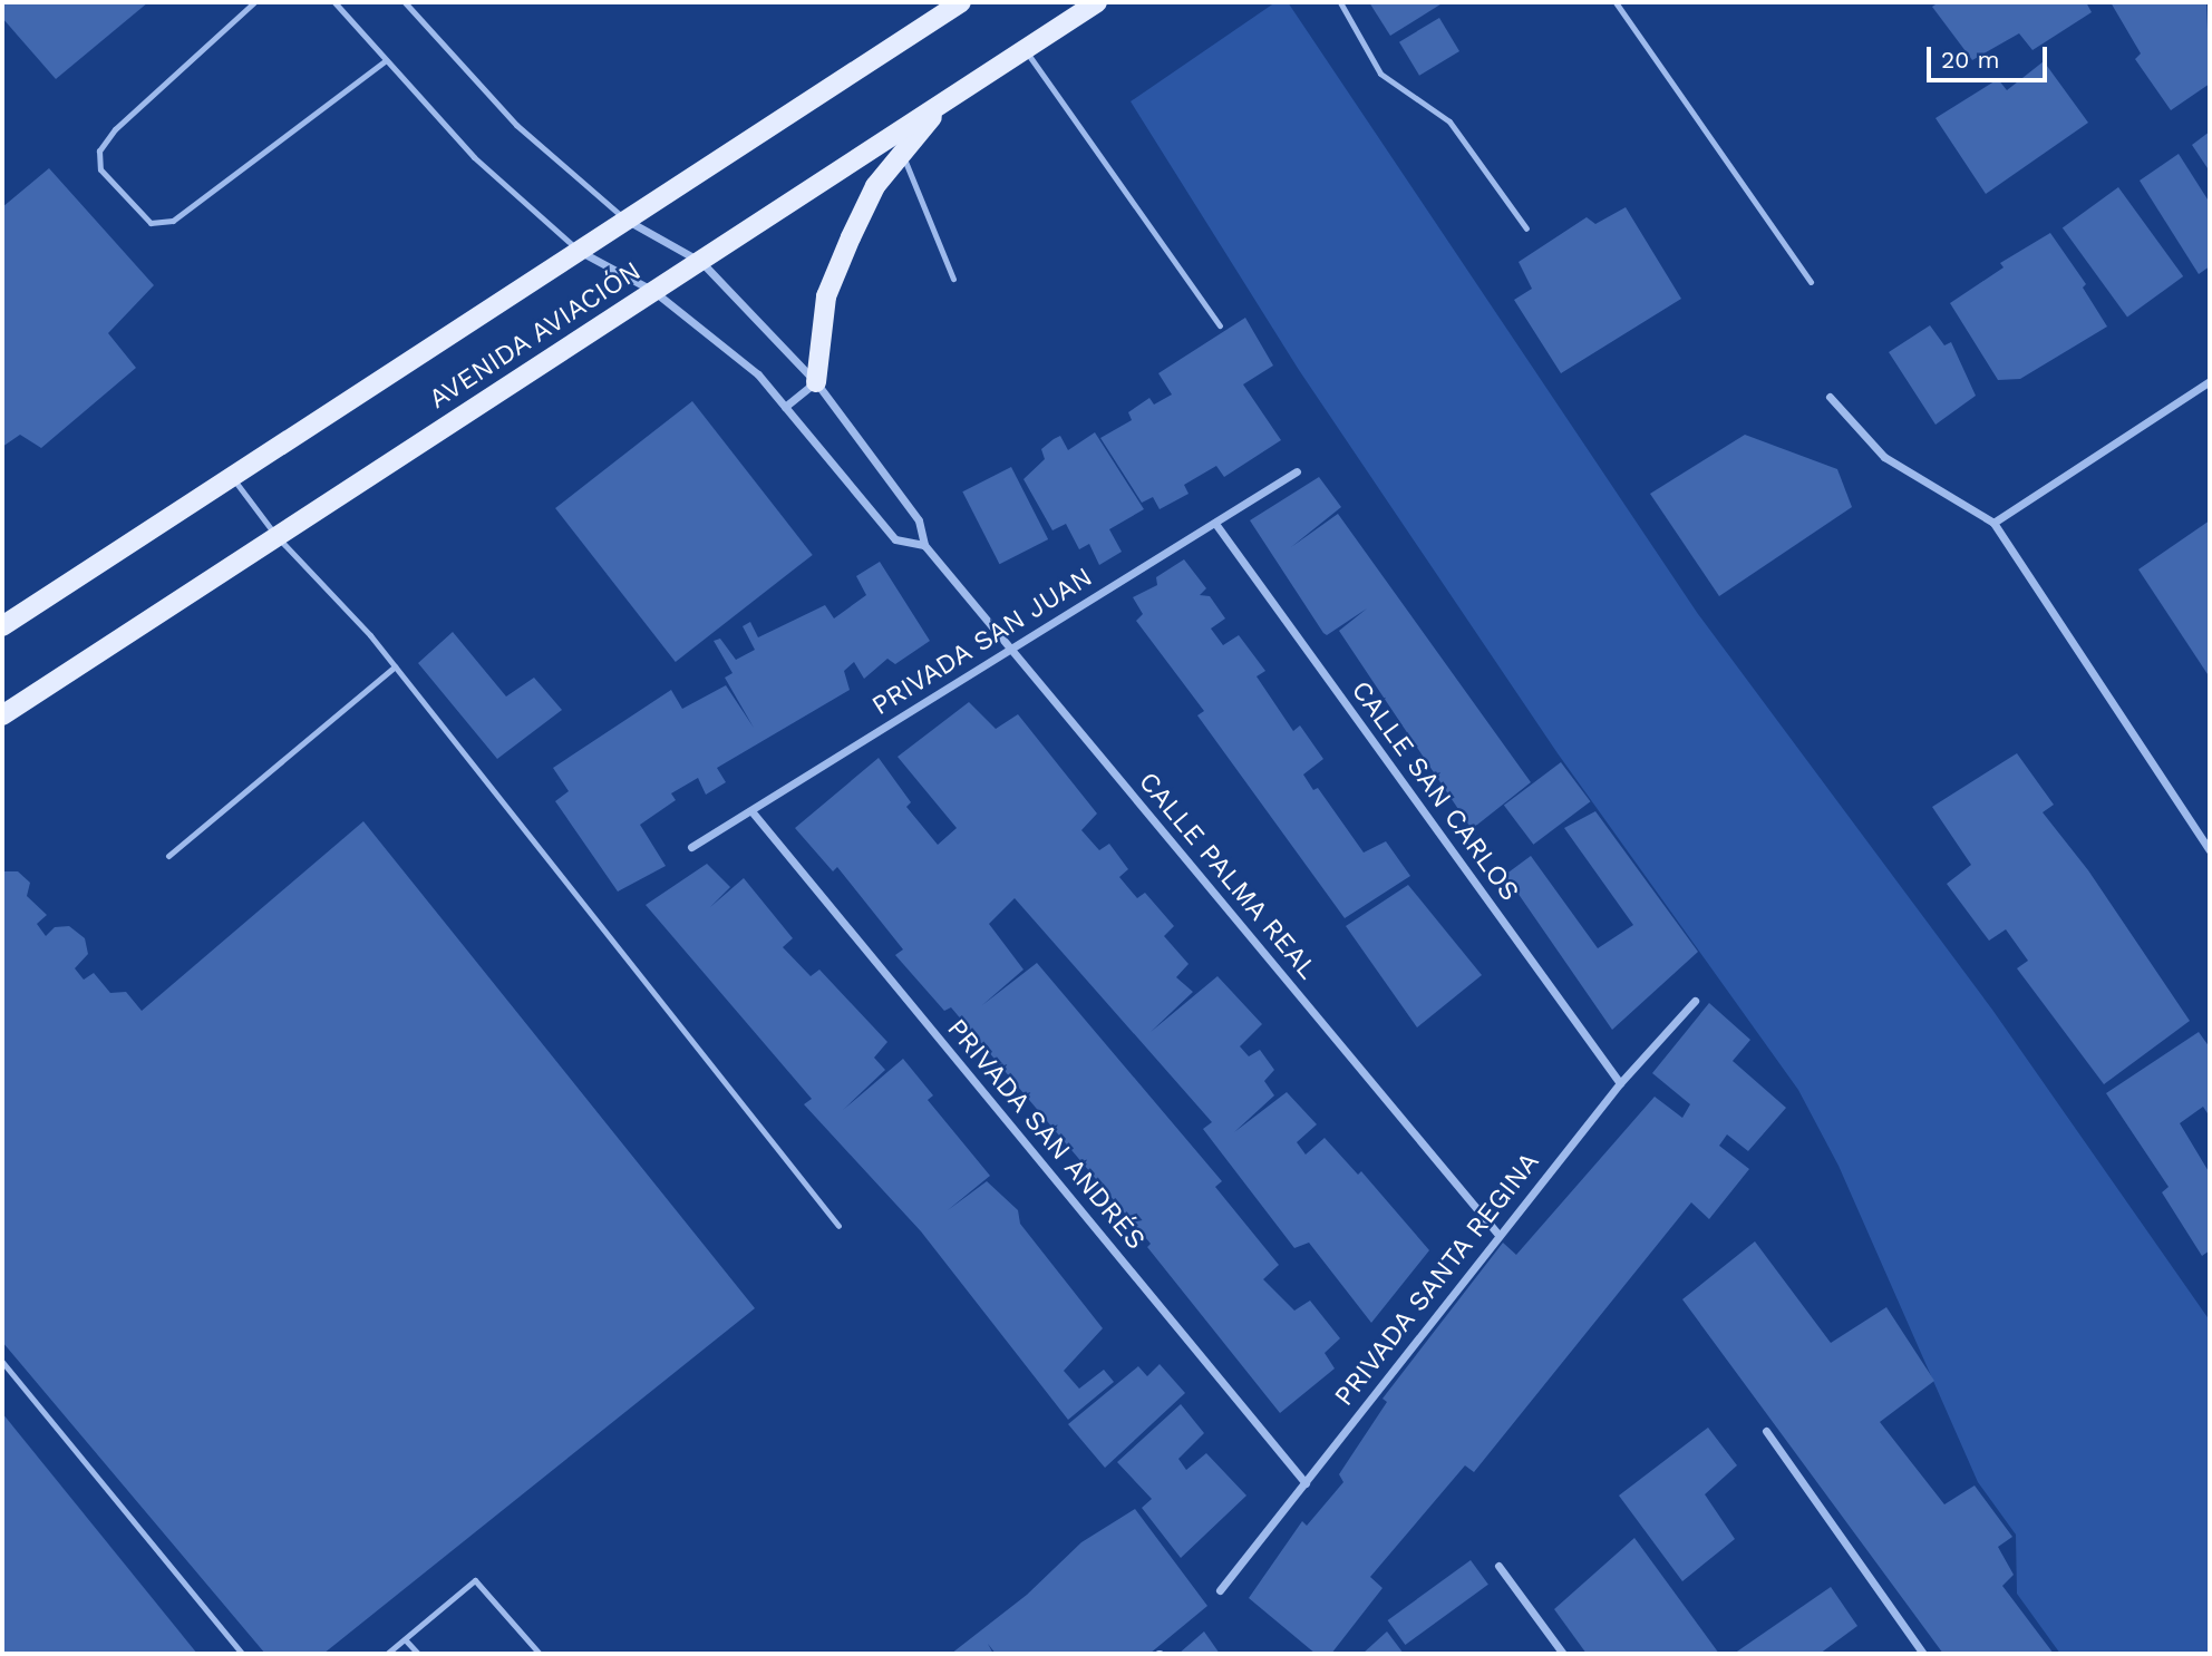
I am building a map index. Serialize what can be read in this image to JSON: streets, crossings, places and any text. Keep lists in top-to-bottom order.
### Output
{
  "streets": {
    "main road": ["AVENIDA AVIACIÓN"],
    "street": [
      "PRIVADA SAN JUAN",
      "CALLE SAN CARLOS",
      "CALLE PALMA REAL",
      "PRIVADA SAN ANDRÉS",
      "PRIVADA SANTA REGINA"
    ]
  },
  "crossings": [
    ["AVENIDA AVIACIÓN", "CALLE PALMA REAL"],
    ["PRIVADA SAN JUAN", "CALLE SAN CARLOS"],
    ["PRIVADA SAN JUAN", "CALLE PALMA REAL"],
    ["PRIVADA SAN JUAN", "PRIVADA SAN ANDRÉS"],
    ["CALLE SAN CARLOS", "PRIVADA SANTA REGINA"],
    ["CALLE PALMA REAL", "PRIVADA SANTA REGINA"],
    ["PRIVADA SAN ANDRÉS", "PRIVADA SANTA REGINA"]
  ],
  "scale_bar": "20 m"
}
